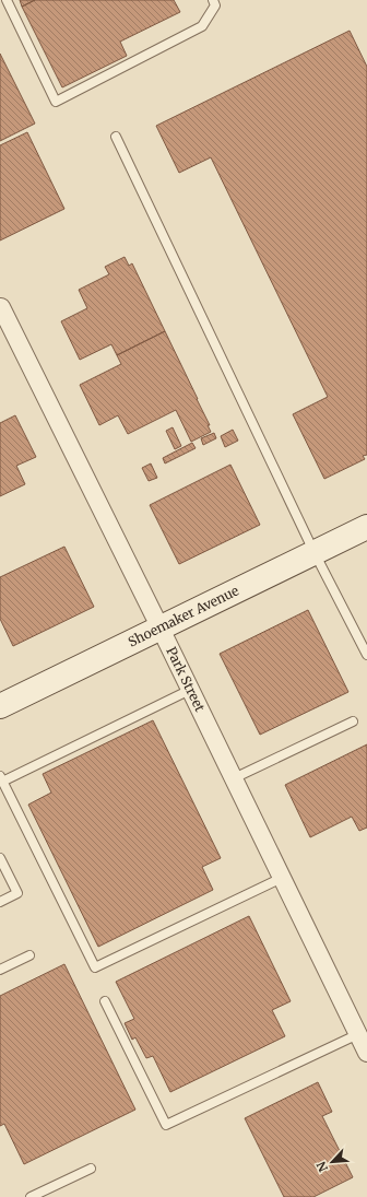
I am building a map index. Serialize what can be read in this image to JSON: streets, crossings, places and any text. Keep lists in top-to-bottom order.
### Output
{
  "streets": {
    "main road": ["Shoemaker Avenue"],
    "street": ["Park Street"]
  },
  "crossings": [
    ["Shoemaker Avenue", "Park Street"]
  ],
  "north": "bottom left"
}
